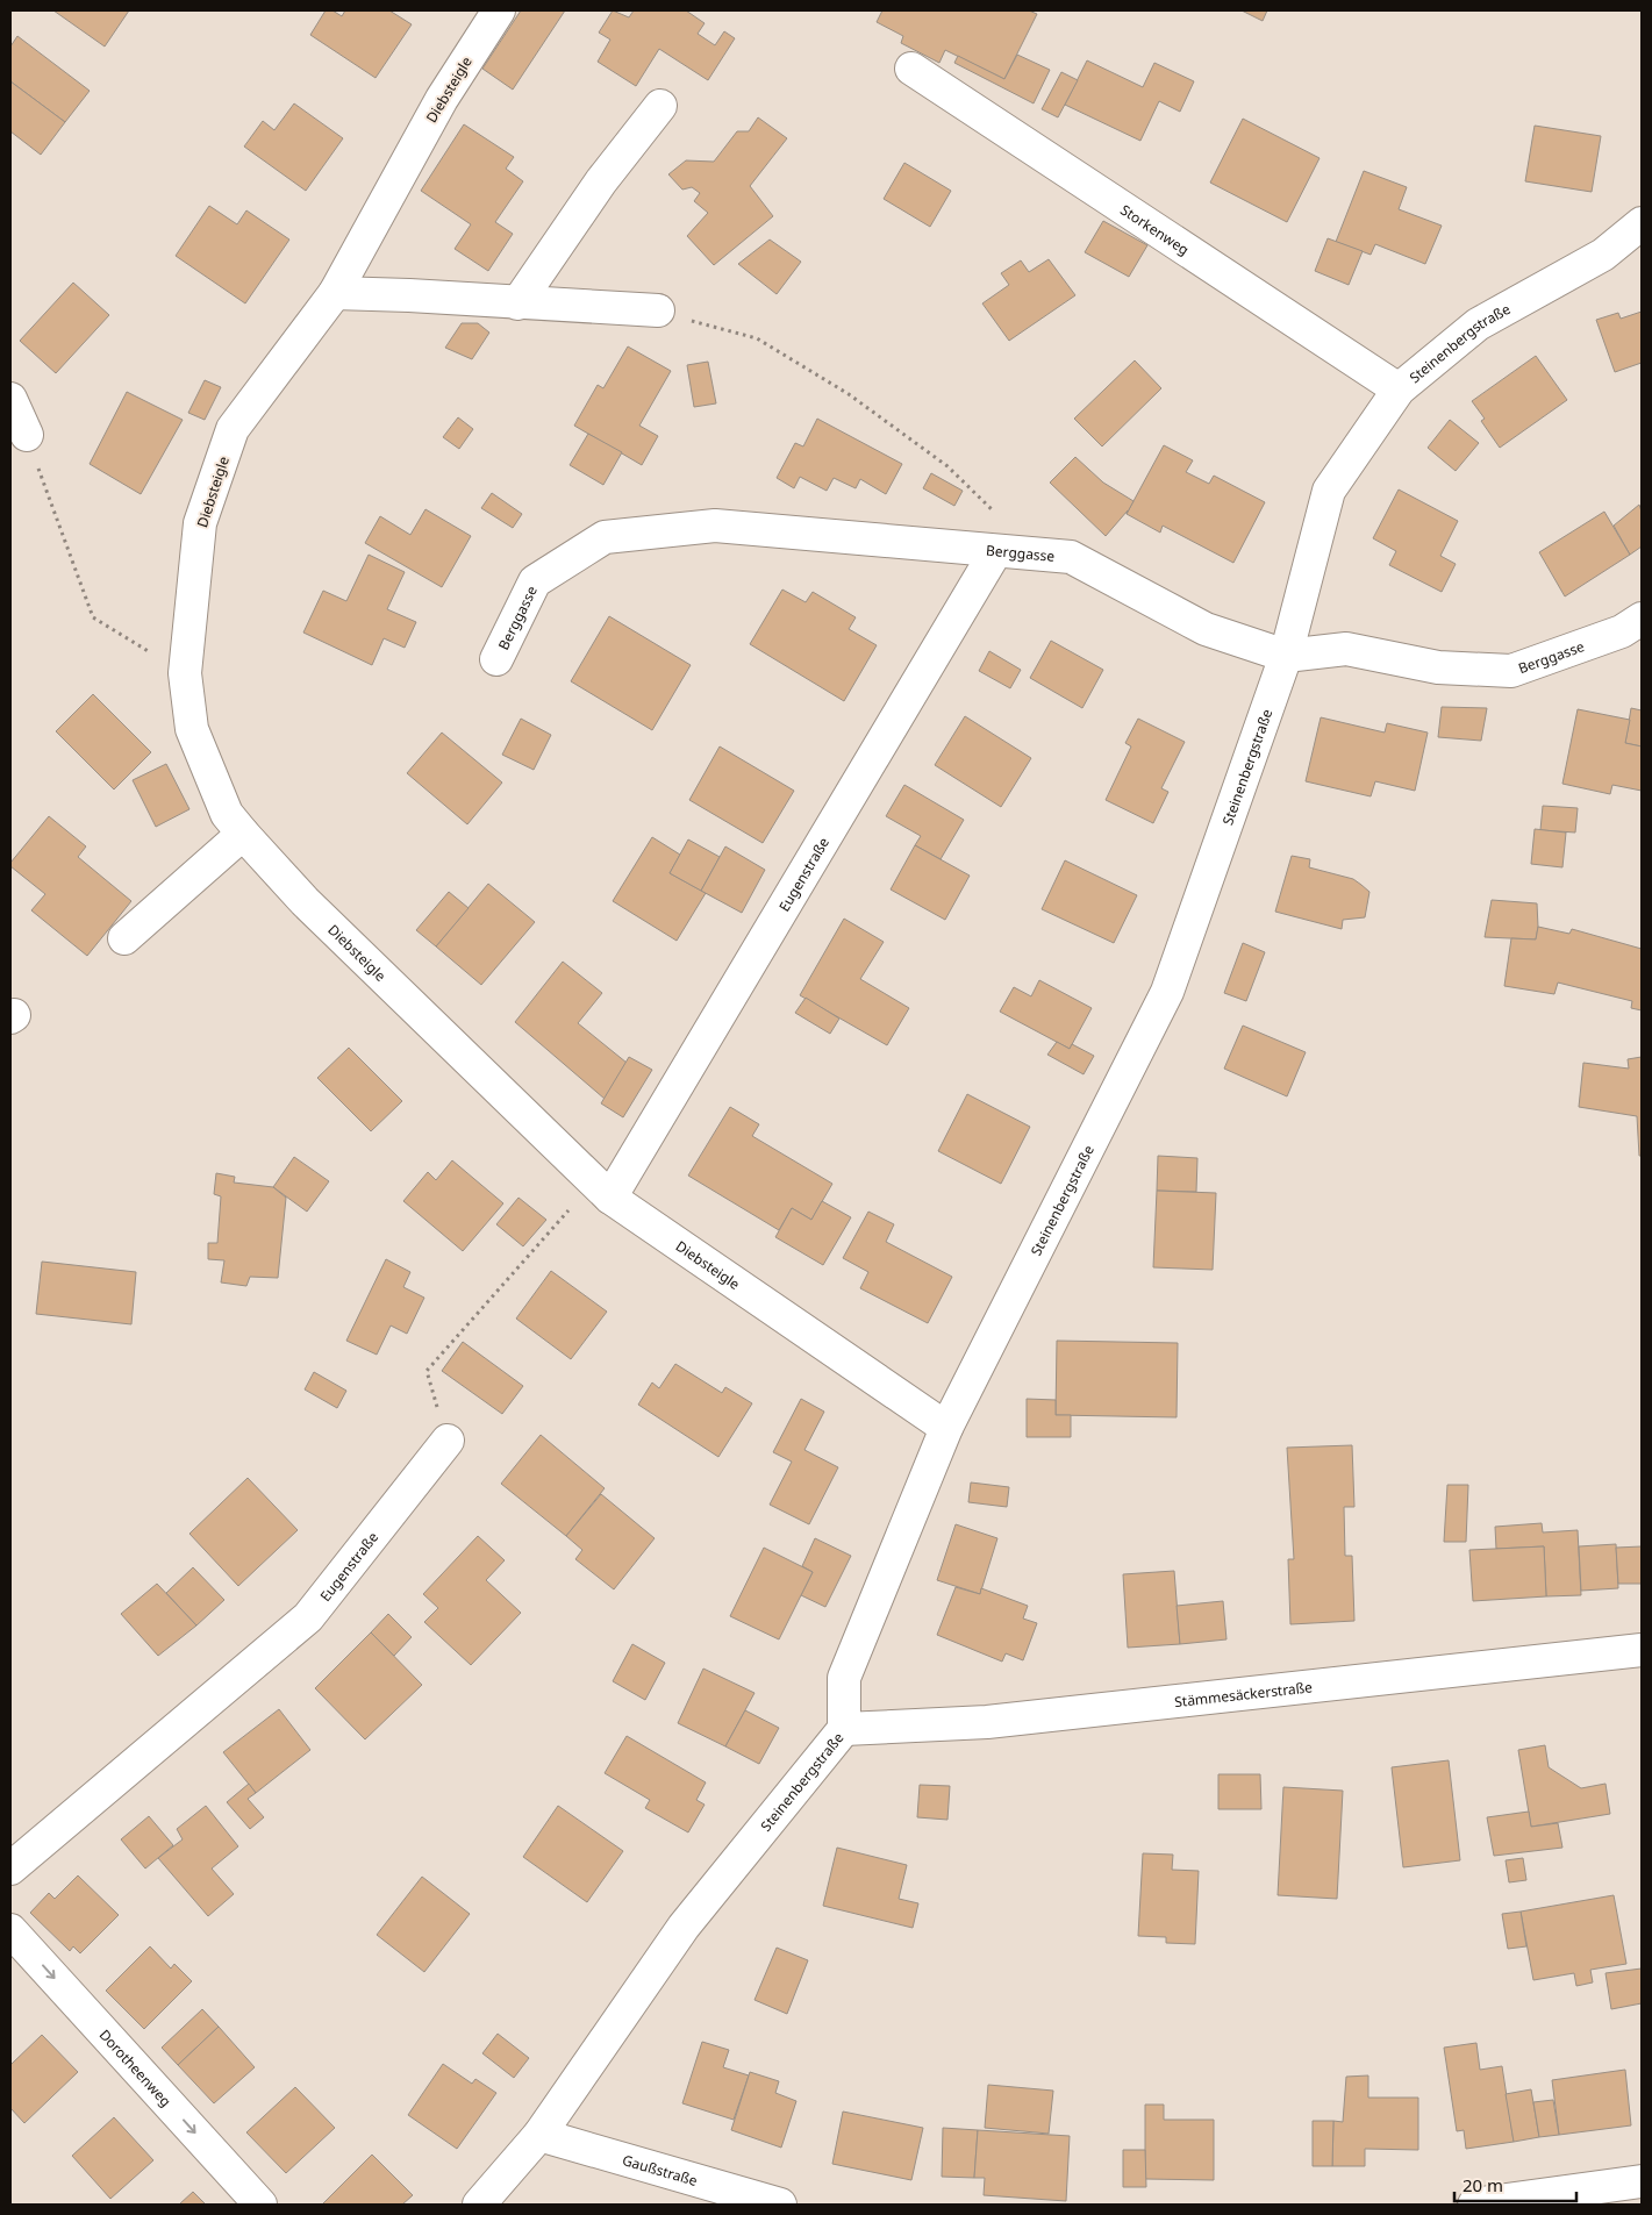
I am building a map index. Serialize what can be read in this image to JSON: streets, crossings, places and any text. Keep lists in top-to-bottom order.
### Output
{
  "streets": {
    "street": [
      "Diebsteigle",
      "Storkenweg",
      "Steinenbergstraße",
      "Berggasse",
      "Eugenstraße",
      "Stämmesäckerstraße",
      "Dorotheenweg",
      "Gaußstraße"
    ]
  },
  "crossings": [
    ["Diebsteigle", "Steinenbergstraße"],
    ["Diebsteigle", "Eugenstraße"],
    ["Storkenweg", "Steinenbergstraße"],
    ["Steinenbergstraße", "Berggasse"],
    ["Steinenbergstraße", "Stämmesäckerstraße"],
    ["Steinenbergstraße", "Gaußstraße"],
    ["Berggasse", "Eugenstraße"]
  ],
  "one_way": ["Dorotheenweg"],
  "scale_bar": "20 m"
}
